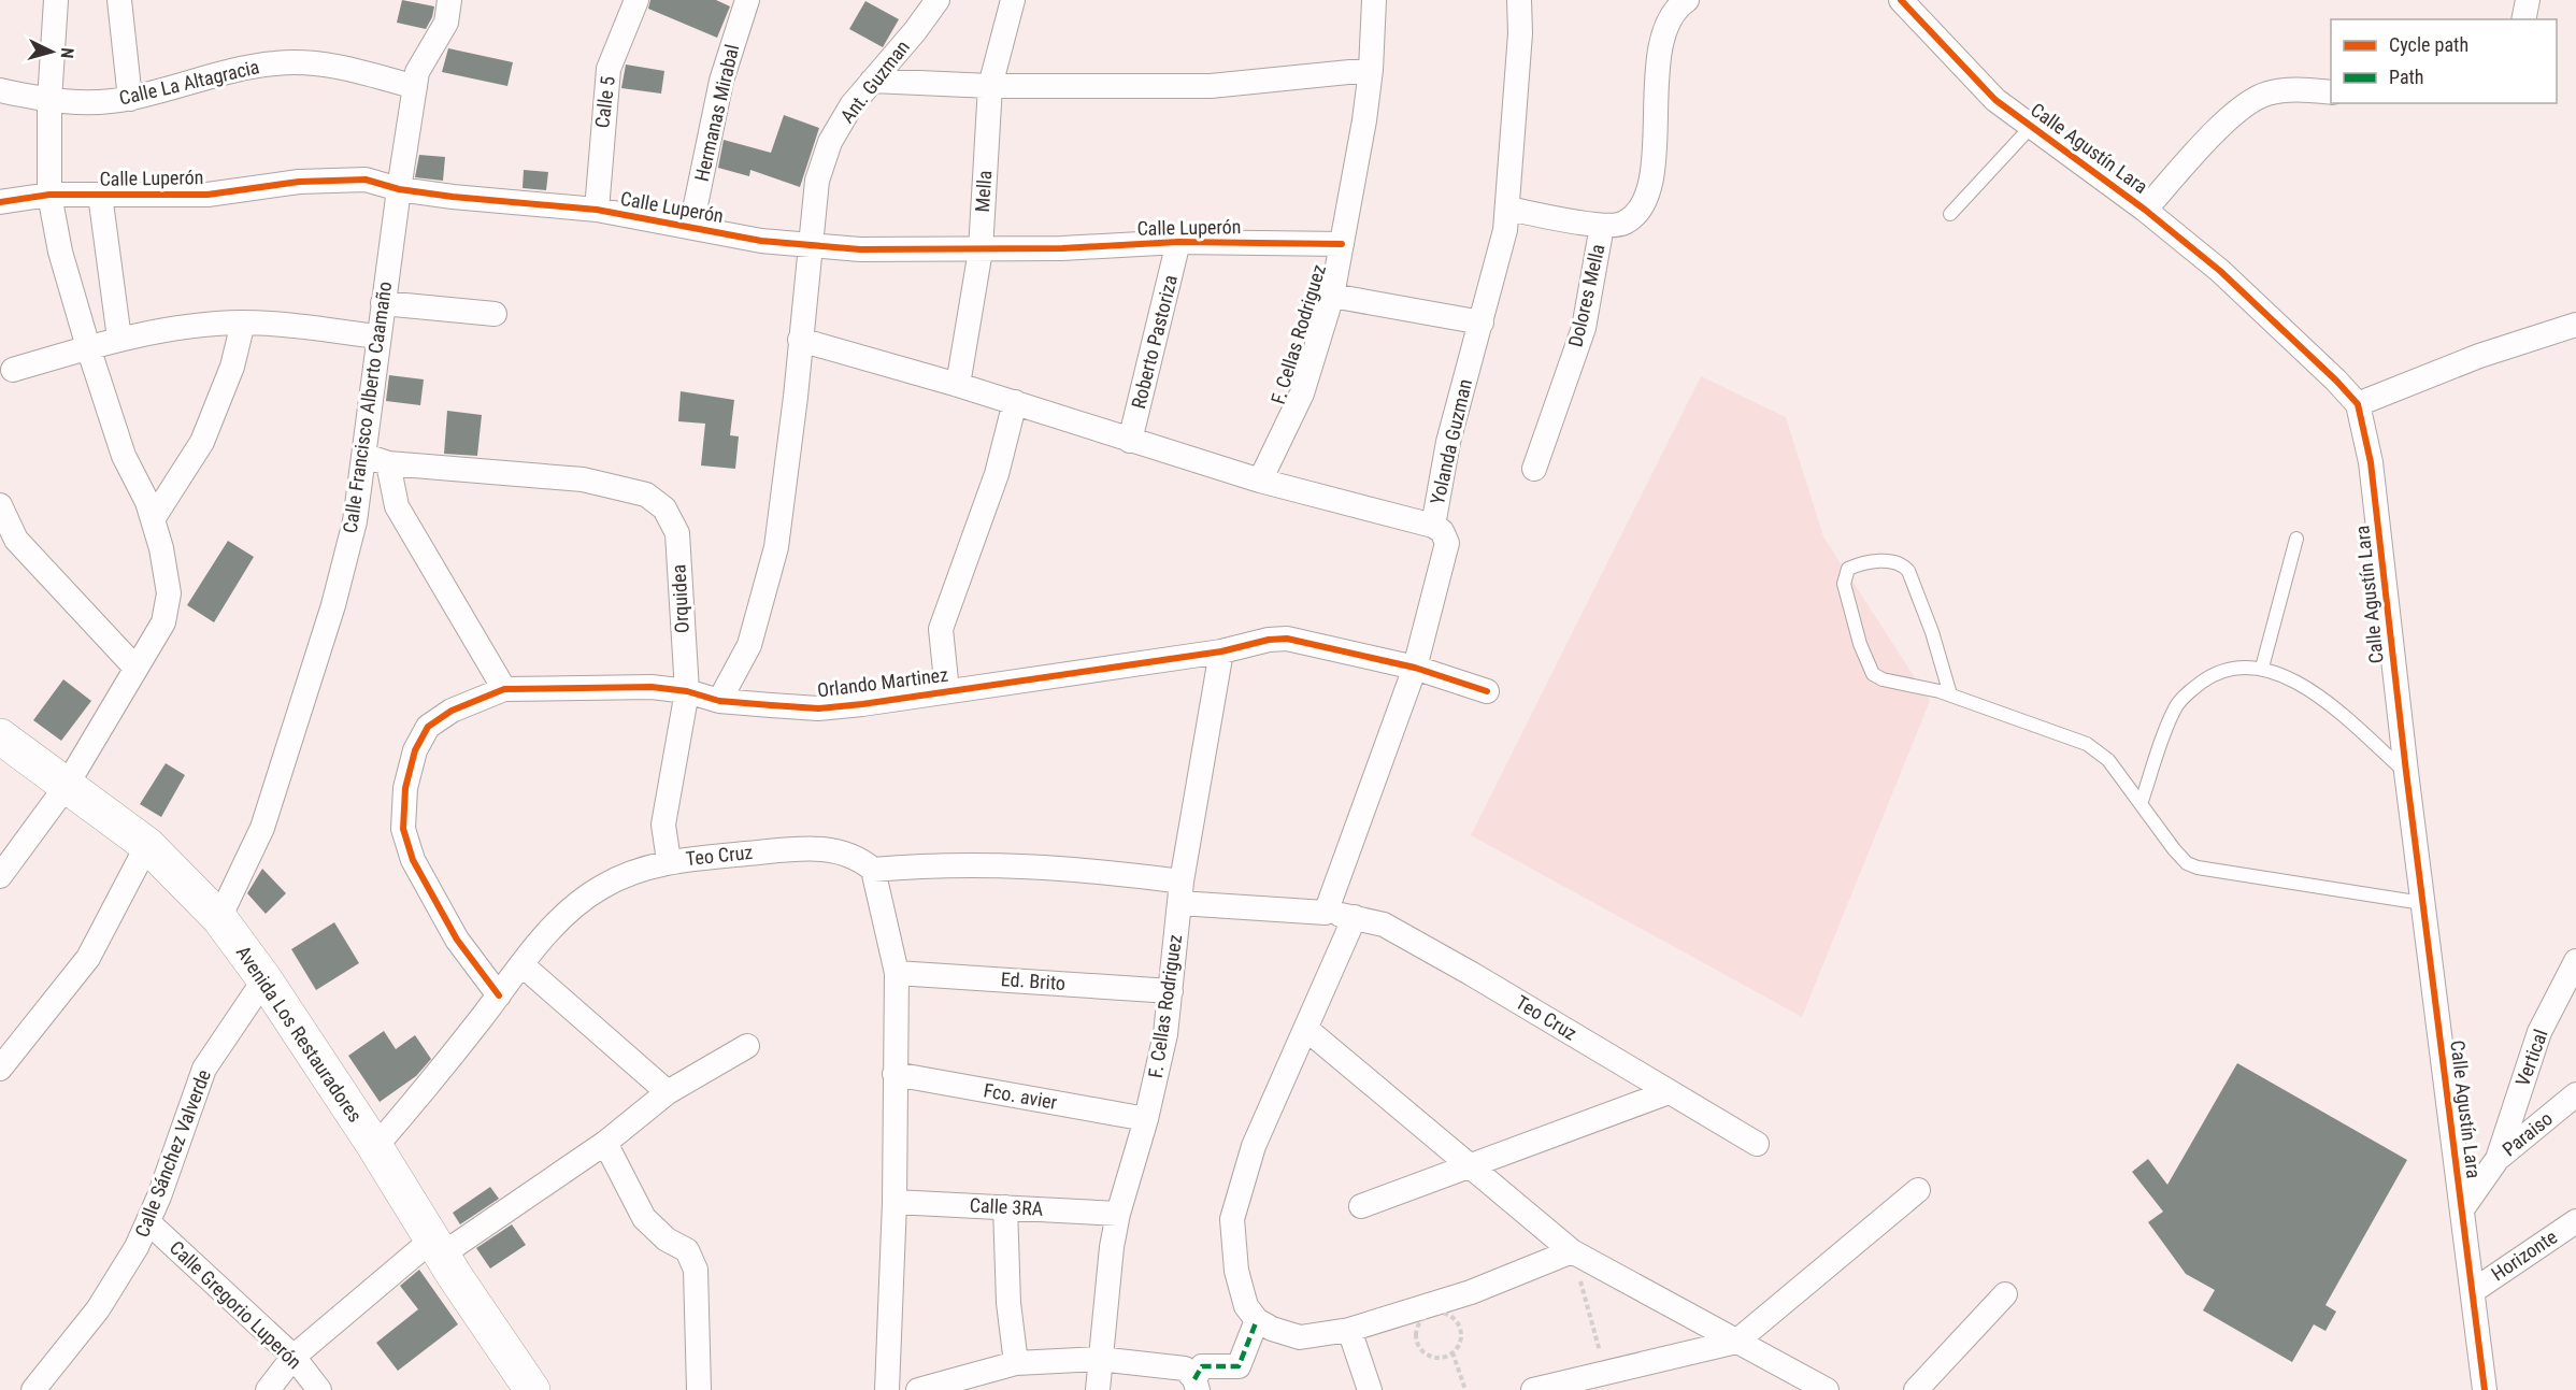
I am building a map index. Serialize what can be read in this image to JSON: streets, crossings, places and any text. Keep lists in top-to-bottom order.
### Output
{
  "streets": {
    "street": [
      "Ant. Guzman",
      "Calle La Altagracia",
      "Calle 5",
      "Hermanas Mirabal",
      "Calle Agustín Lara",
      "Calle Luperón",
      "Mella",
      "Dolores Mella",
      "F. Cellas Rodriguez",
      "Roberto Pastoriza",
      "Calle Francisco Alberto Caamaño",
      "Yolanda Guzman",
      "Orquidea",
      "Orlando Martinez",
      "Teo Cruz",
      "Ed. Brito",
      "Avenida Los Restauradores",
      "Vertical",
      "Fco. avier",
      "Paraiso",
      "Calle Sánchez Valverde",
      "Calle 3RA",
      "Horizonte",
      "Calle Gregorio Luperón"
    ]
  },
  "crossings": [
    ["Ant. Guzman", "Calle Luperón"],
    ["Ant. Guzman", "Orlando Martinez"],
    ["Calle La Altagracia", "Calle Francisco Alberto Caamaño"],
    ["Calle 5", "Calle Luperón"],
    ["Hermanas Mirabal", "Calle Luperón"],
    ["Calle Agustín Lara", "Paraiso"],
    ["Calle Agustín Lara", "Horizonte"],
    ["Calle Luperón", "Mella"],
    ["Calle Luperón", "F. Cellas Rodriguez"],
    ["Calle Luperón", "Roberto Pastoriza"],
    ["Calle Luperón", "Calle Francisco Alberto Caamaño"],
    ["F. Cellas Rodriguez", "Orlando Martinez"],
    ["F. Cellas Rodriguez", "Ed. Brito"],
    ["F. Cellas Rodriguez", "Fco. avier"],
    ["F. Cellas Rodriguez", "Calle 3RA"],
    ["Calle Francisco Alberto Caamaño", "Orquidea"],
    ["Calle Francisco Alberto Caamaño", "Avenida Los Restauradores"],
    ["Yolanda Guzman", "Orlando Martinez"],
    ["Yolanda Guzman", "Teo Cruz"],
    ["Orquidea", "Orlando Martinez"],
    ["Orquidea", "Teo Cruz"],
    ["Orlando Martinez", "Teo Cruz"],
    ["Teo Cruz", "Avenida Los Restauradores"],
    ["Avenida Los Restauradores", "Calle Sánchez Valverde"],
    ["Vertical", "Paraiso"],
    ["Calle Sánchez Valverde", "Calle Gregorio Luperón"]
  ],
  "legend": ["Cycle path", "Path"],
  "north": "right"
}
